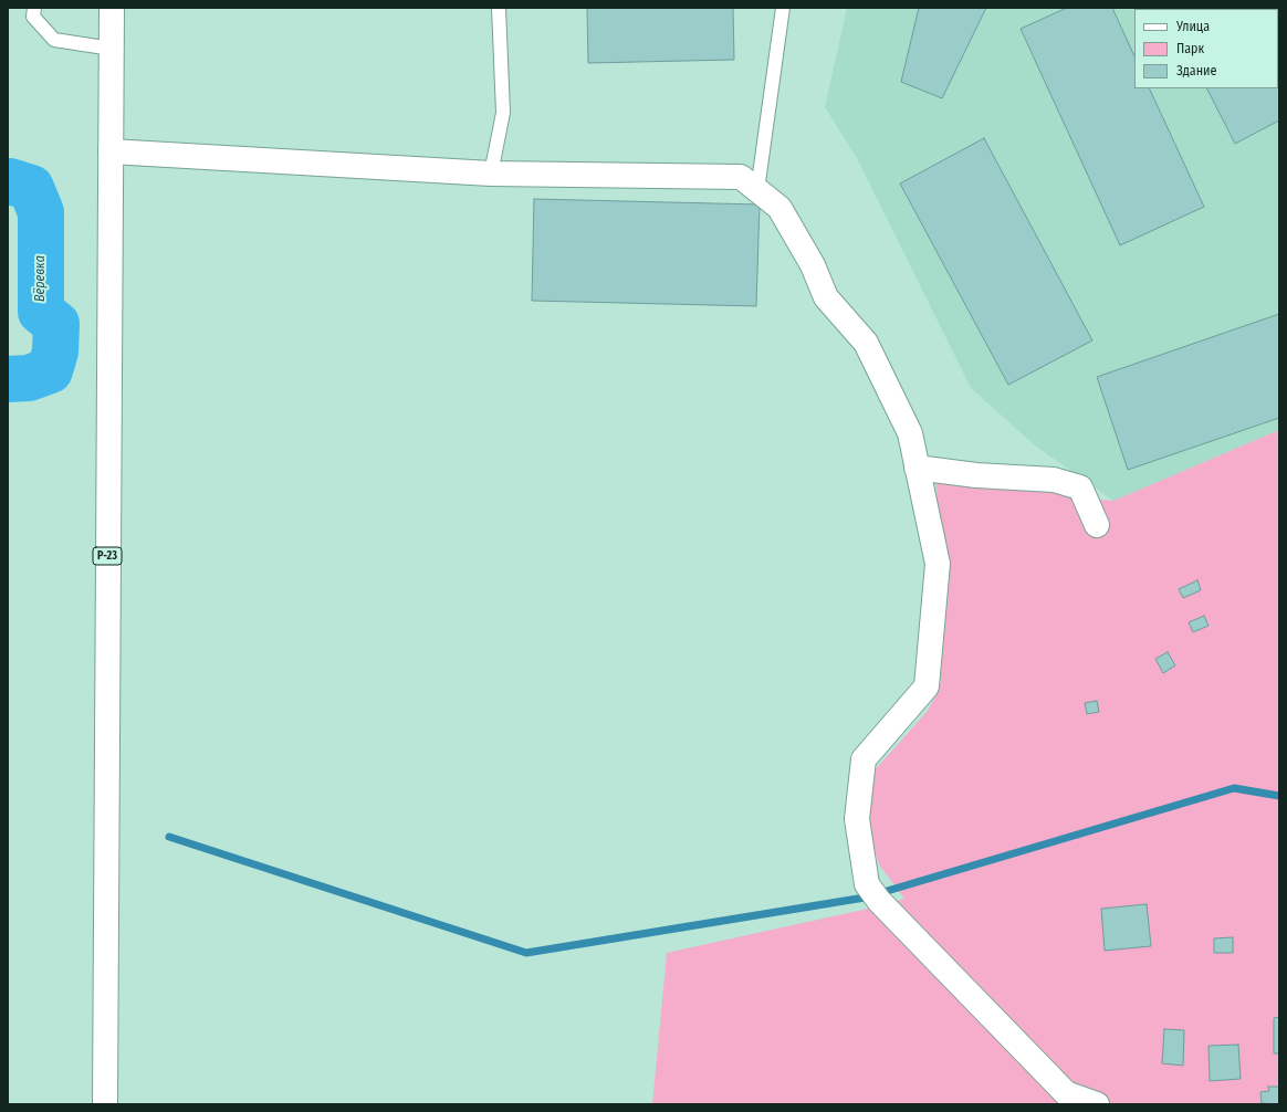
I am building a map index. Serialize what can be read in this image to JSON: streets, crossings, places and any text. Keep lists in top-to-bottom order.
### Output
{
  "streets": {
    "street": ["Р-23"]
  },
  "water": ["Вёревка"],
  "legend": ["Улица", "Парк", "Здание"]
}
